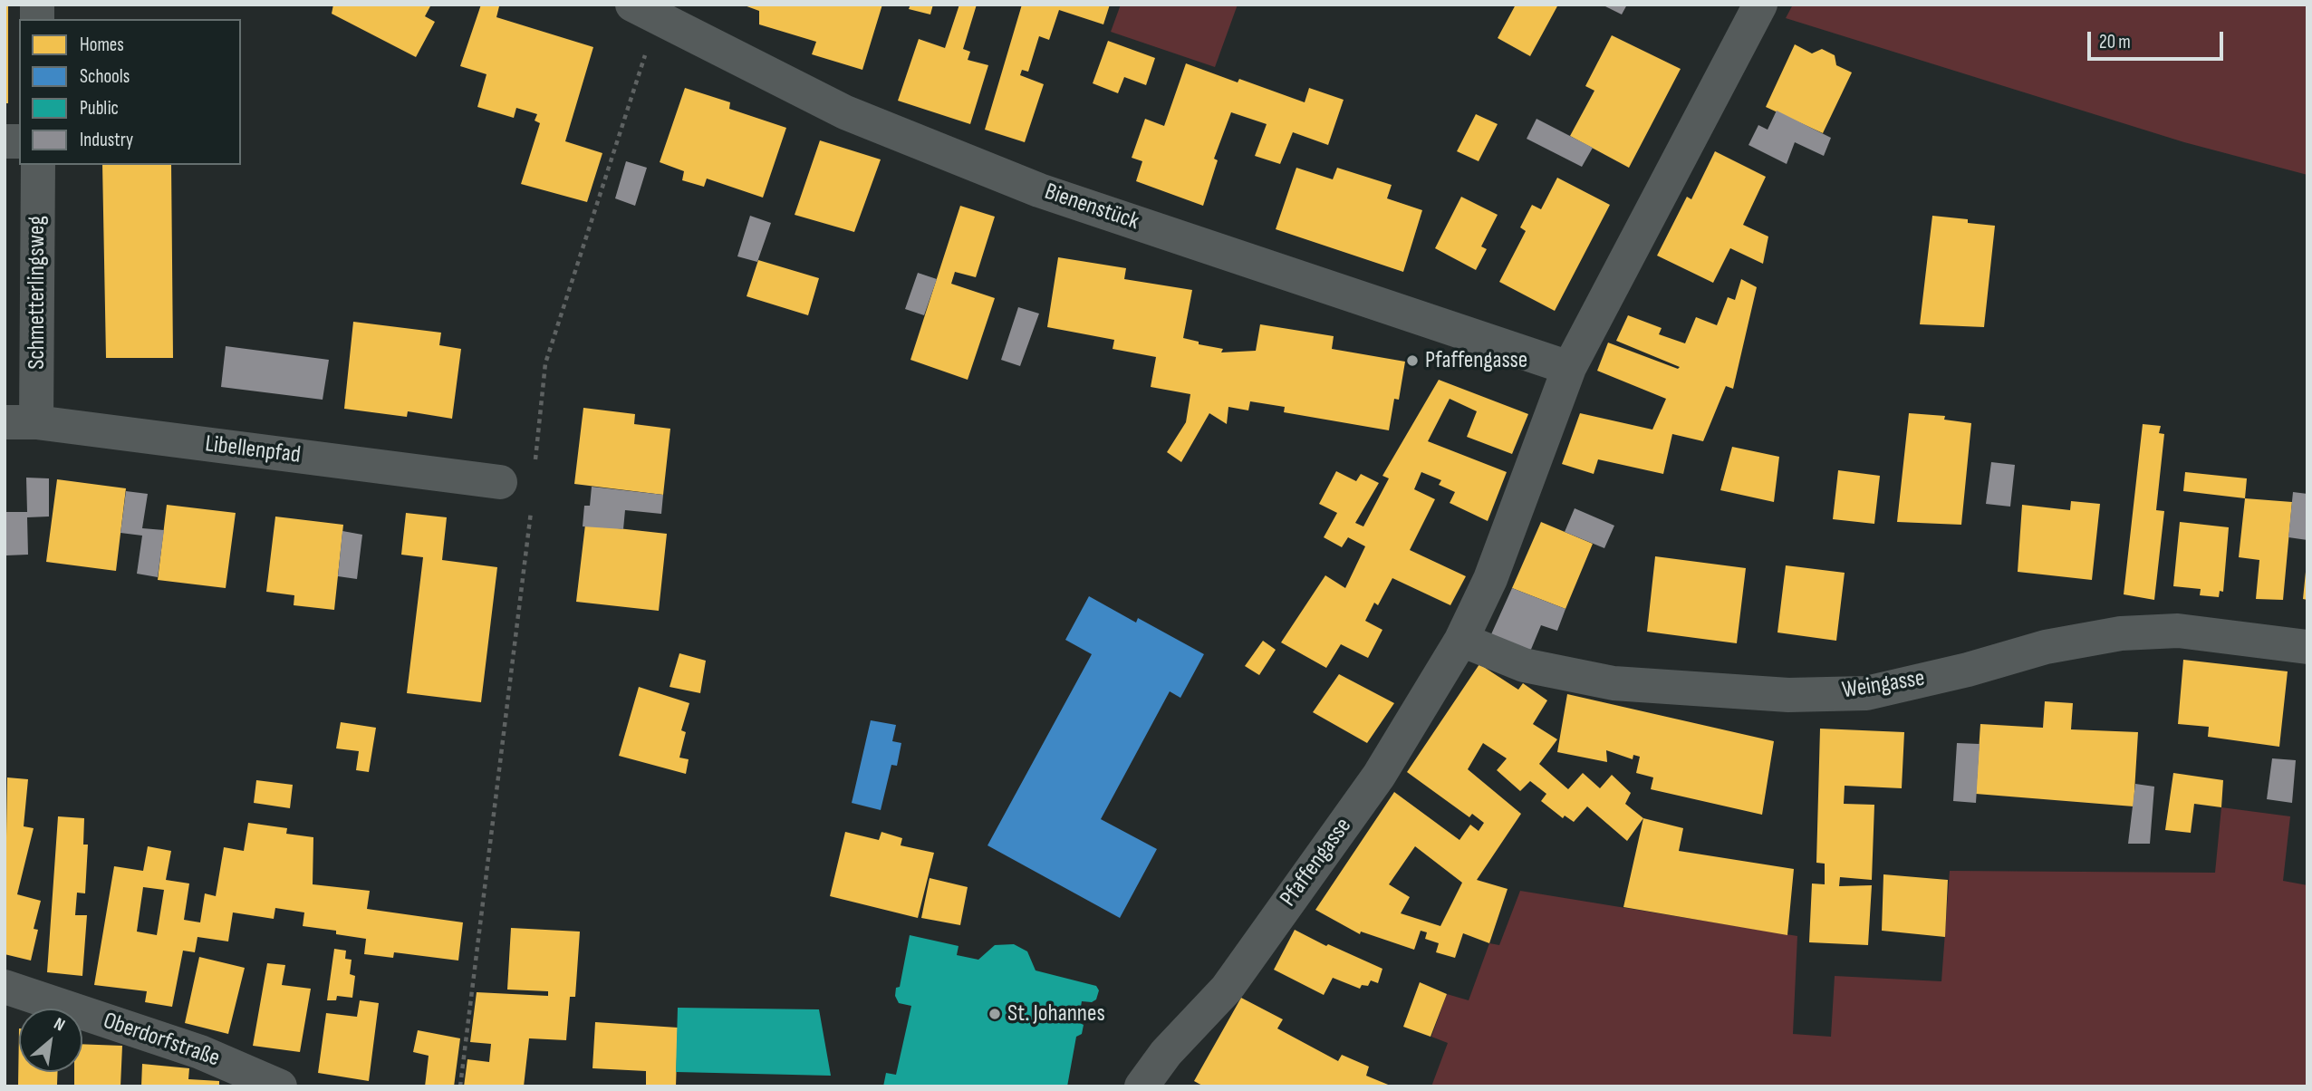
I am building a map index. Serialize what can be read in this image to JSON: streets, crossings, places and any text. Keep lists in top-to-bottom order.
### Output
{
  "streets": {
    "street": [
      "Bienenstück",
      "Schmetterlingsweg",
      "Libellenpfad",
      "Weingasse",
      "Pfaffengasse",
      "Oberdorfstraße"
    ]
  },
  "crossings": [
    ["Bienenstück", "Pfaffengasse"],
    ["Schmetterlingsweg", "Libellenpfad"],
    ["Weingasse", "Pfaffengasse"]
  ],
  "places": ["Pfaffengasse", "St. Johannes"],
  "legend": [
    "Homes",
    "Schools",
    "Public",
    "Industry"
  ],
  "scale_bar": "20 m",
  "north": "top right"
}
